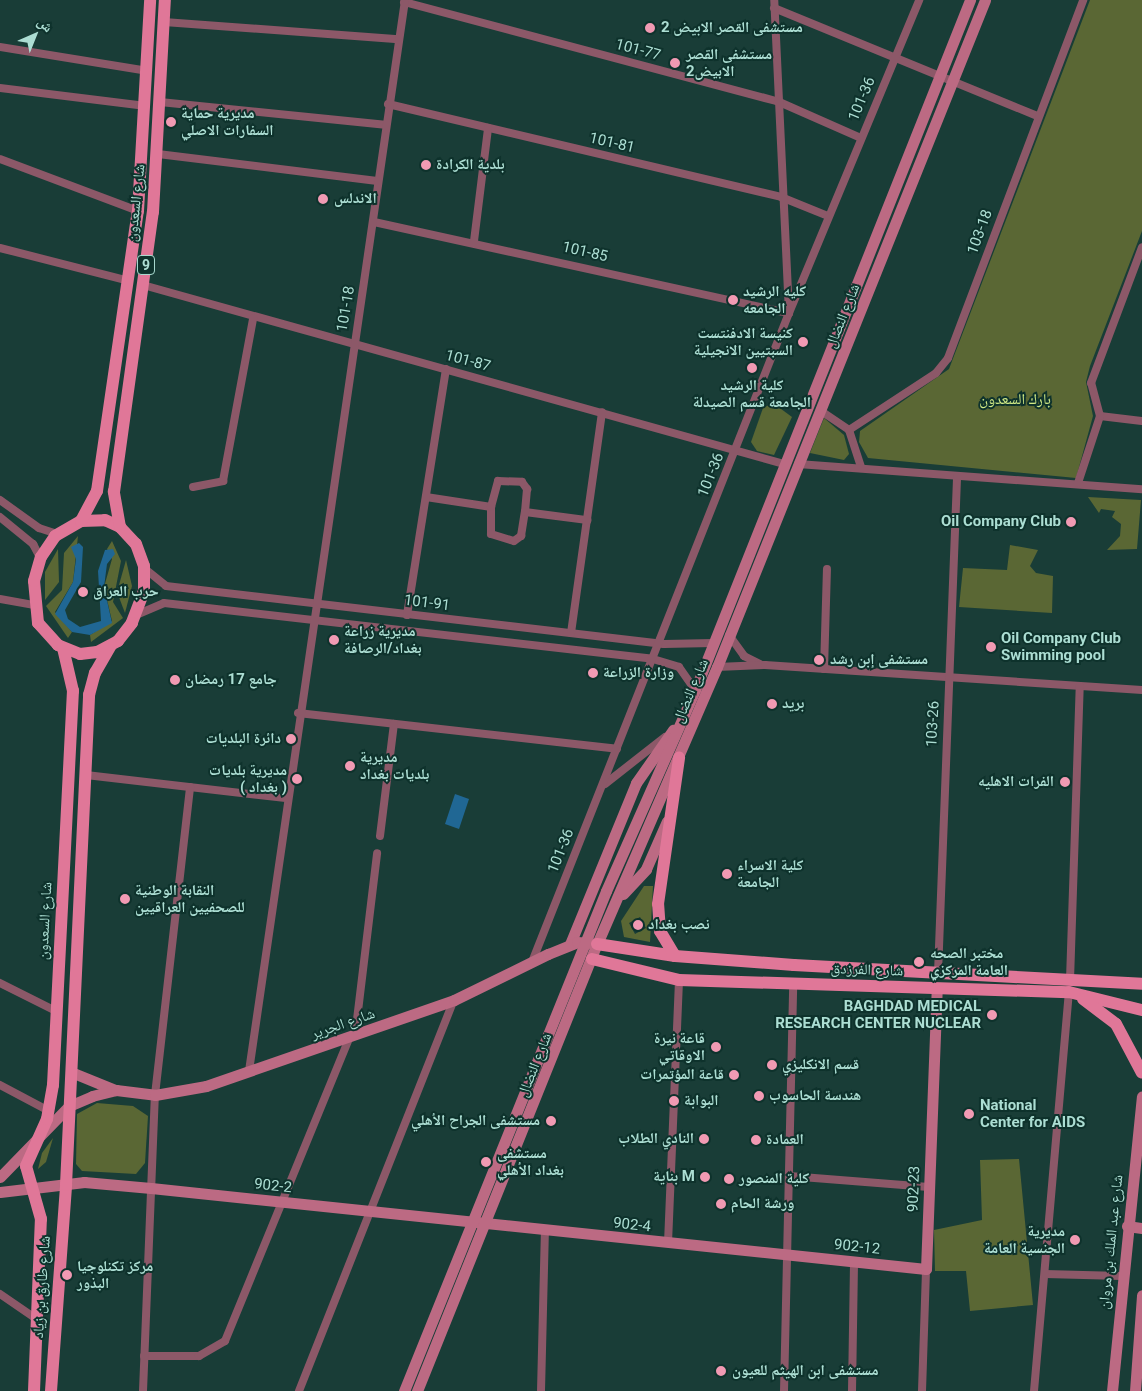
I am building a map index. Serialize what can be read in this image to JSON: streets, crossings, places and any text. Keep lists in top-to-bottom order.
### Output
{
  "streets": {
    "main road": [
      "شارع السعدون",
      "9",
      "شارع النضال",
      "شارع الفرزدق",
      "شارع الجرير",
      "902-2",
      "902-23",
      "902-4",
      "شارع عبد الملك بن مروان",
      "902-12",
      "شارع طارق بن زياد"
    ],
    "street": [
      "101-77",
      "101-36",
      "101-81",
      "103-18",
      "101-85",
      "101-18",
      "101-87",
      "101-91",
      "103-26"
    ]
  },
  "crossings": [
    ["101-77", "101-36"],
    ["101-77", "101-18"],
    ["101-36", "101-81"],
    ["101-36", "101-85"],
    ["101-36", "101-87"],
    ["101-36", "101-91"],
    ["101-36", "شارع الجرير"],
    ["101-81", "101-18"],
    ["شارع السعدون", "101-87"],
    ["شارع السعدون", "101-91"],
    ["شارع السعدون", "شارع الجرير"],
    ["شارع السعدون", "902-2"],
    ["شارع السعدون", "شارع طارق بن زياد"],
    ["101-85", "101-18"],
    ["101-18", "101-87"],
    ["101-18", "101-91"],
    ["101-18", "شارع الجرير"],
    ["شارع النضال", "101-87"],
    ["شارع النضال", "101-91"],
    ["شارع النضال", "شارع الفرزدق"],
    ["شارع النضال", "شارع الجرير"],
    ["شارع النضال", "902-2"],
    ["شارع النضال", "902-4"],
    ["103-26", "شارع الفرزدق"],
    ["شارع الفرزدق", "شارع الجرير"],
    ["شارع الفرزدق", "902-23"],
    ["902-2", "902-4"],
    ["902-2", "شارع طارق بن زياد"],
    ["902-23", "902-12"],
    ["902-4", "902-12"]
  ],
  "parks": ["بارك السعدون"],
  "places": [
    "مستشفى القصر الابيض 2",
    "مستشفى القصر الابيض2",
    "مديرية حماية السفارات الاصلي",
    "بلدية الكرادة",
    "الاندلس",
    "كليه الرشيد الجامعه",
    "كنيسة الادفنتست السبتيين الانجيلية",
    "كلية الرشيد الجامعة قسم الصيدلة",
    "Oil Company Club",
    "حرب العراق",
    "مديرية زراعة بغداد/الرصافة",
    "Oil Company Club Swimming pool",
    "مستشفى إبن رشد",
    "وزارة الزراعة",
    "جامع 17 رمضان",
    "بريد",
    "دائرة البلديات",
    "مديرية بلديات بغداد",
    "مديرية بلديات ( بغداد )",
    "الفرات الاهليه",
    "كلية الاسراء الجامعة",
    "النقابة الوطنية للصحفيين العراقيين",
    "نصب بغداد",
    "مختبر الصحه العامة المركزي",
    "BAGHDAD MEDICAL RESEARCH CENTER NUCLEAR",
    "قاعة نيرة الاوقاتي",
    "قسم الانكليزي",
    "قاعة المؤتمرات",
    "هندسة الحاسوب",
    "البوابة",
    "National Center for AIDS",
    "مستشفى الجراح الأهلي",
    "النادي الطلاب",
    "العمادة",
    "مستشفى بغداد الأهلي",
    "بناية M",
    "كلية المنصور",
    "ورشة الحام",
    "مديرية الجنسية العامة",
    "مركز تكنلوجيا البذور",
    "مستشفى ابن الهيثم للعيون"
  ],
  "north": "top right"
}
